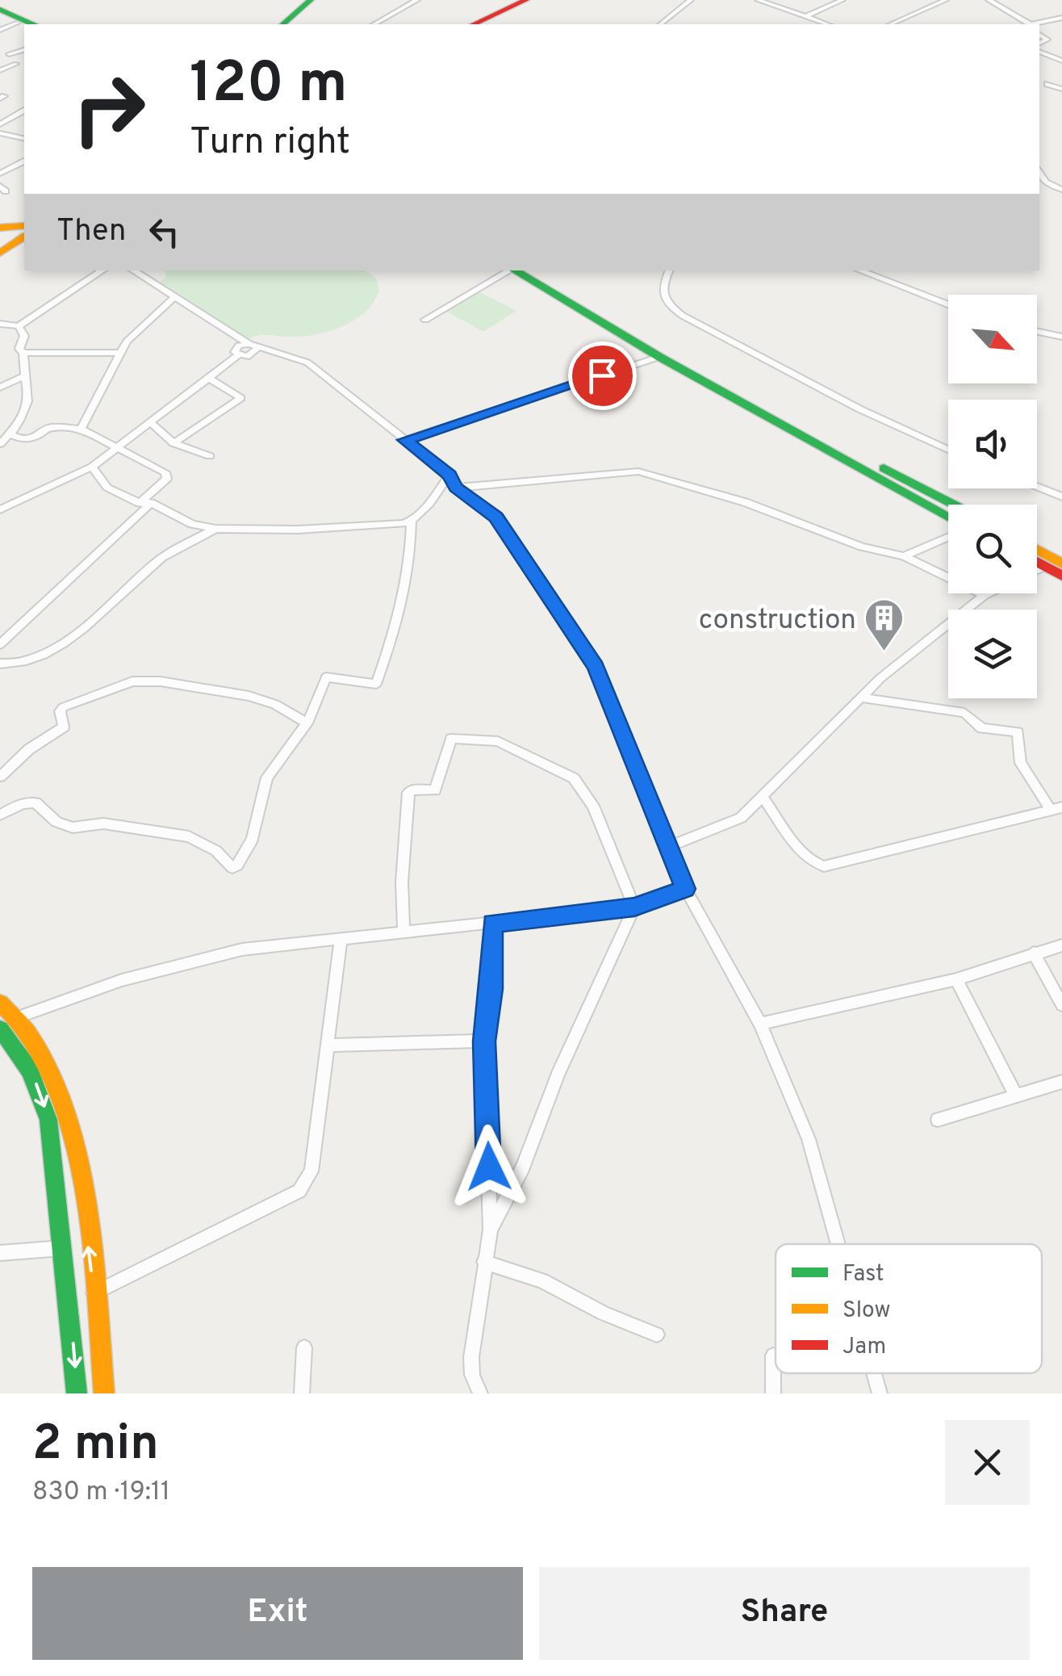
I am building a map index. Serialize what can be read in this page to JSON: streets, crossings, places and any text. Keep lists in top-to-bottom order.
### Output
{
  "places": {
    "building": ["construction"]
  },
  "legend": ["Fast", "Slow", "Jam"],
  "north": "bottom right",
  "page": {
    "turn": ["120 m", "Turn right"],
    "then": "Then",
    "heading": ["2 min", "830 m · 19:11"],
    "buttons": ["Exit", "Share"]
  }
}
